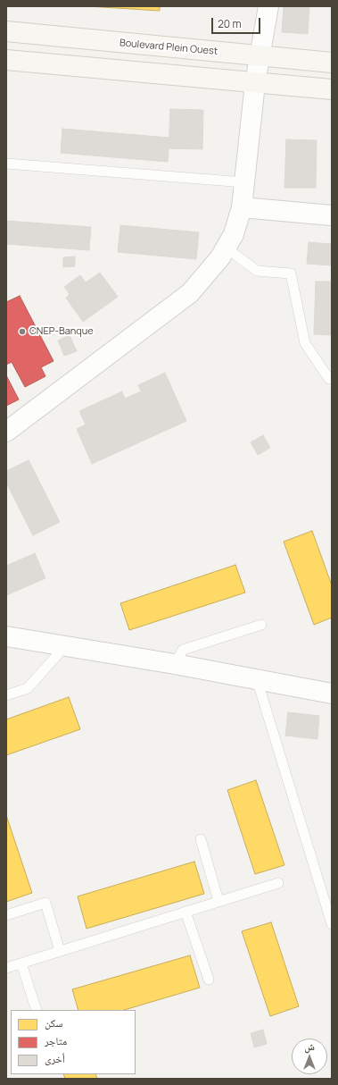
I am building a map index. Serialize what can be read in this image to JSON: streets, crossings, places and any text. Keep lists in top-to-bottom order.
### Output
{
  "streets": {
    "main road": ["Boulevard Plein Ouest"]
  },
  "places": ["CNEP-Banque"],
  "legend": ["سكن", "متاجر", "أخرى"],
  "scale_bar": "20 m",
  "north": "top"
}
